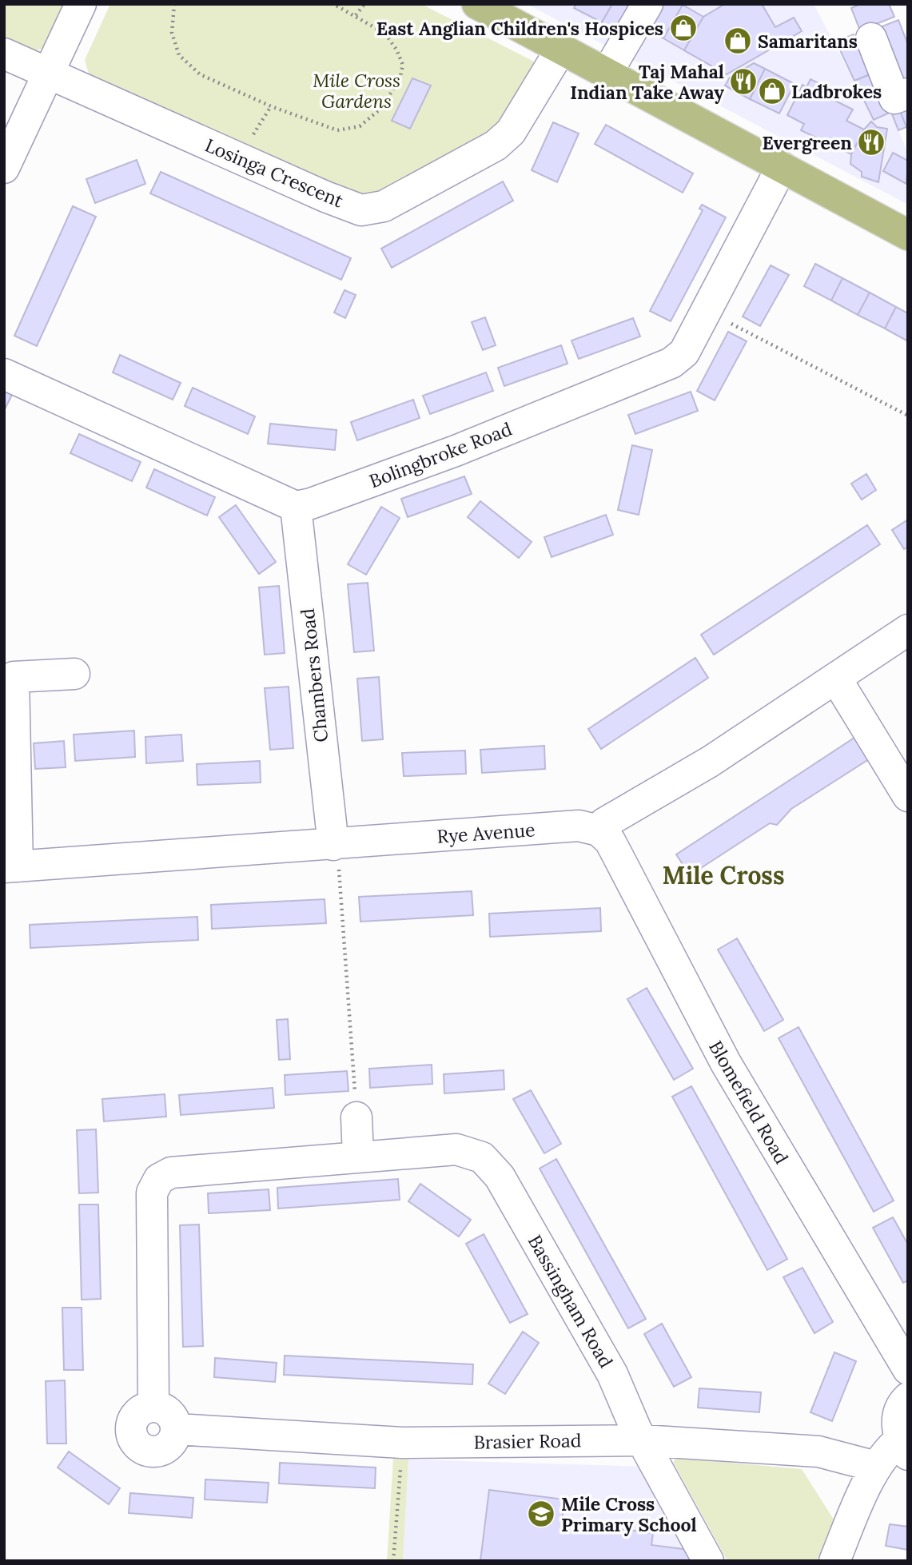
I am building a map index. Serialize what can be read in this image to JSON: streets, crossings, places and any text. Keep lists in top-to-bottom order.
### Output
{
  "streets": {
    "street": [
      "Losinga Crescent",
      "Bolingbroke Road",
      "Chambers Road",
      "Rye Avenue",
      "Blomefield Road",
      "Bassingham Road",
      "Brasier Road"
    ]
  },
  "crossings": [
    ["Bolingbroke Road", "Chambers Road"],
    ["Chambers Road", "Rye Avenue"],
    ["Rye Avenue", "Blomefield Road"],
    ["Bassingham Road", "Brasier Road"]
  ],
  "districts": ["Mile Cross"],
  "parks": ["Mile Cross Gardens"],
  "places": {
    "shop": ["East Anglian Children's Hospices", "Samaritans", "Ladbrokes"],
    "restaurant": ["Taj Mahal Indian Take Away", "Evergreen"],
    "school or university": ["Mile Cross Primary School"]
  }
}
